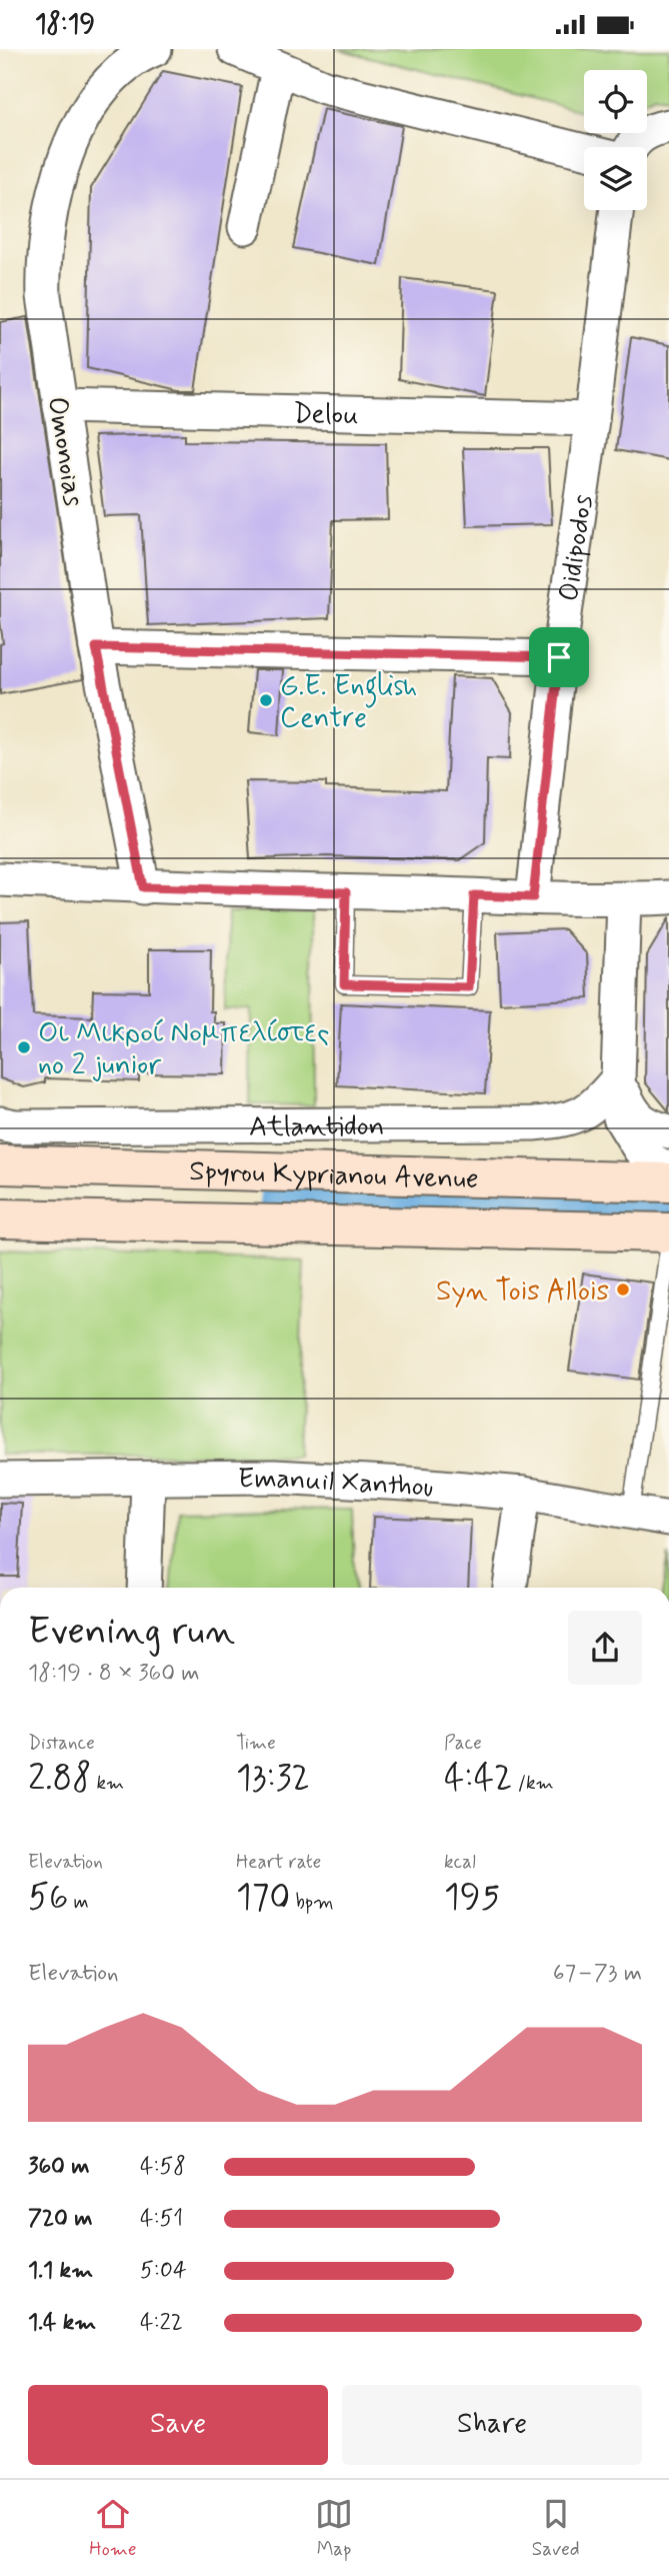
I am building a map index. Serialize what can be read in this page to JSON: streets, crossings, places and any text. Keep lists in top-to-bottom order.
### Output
{
  "streets": {
    "main road": ["Spyrou Kyprianou Avenue"],
    "street": [
      "Delou",
      "Omonoias",
      "Oidipodos",
      "Atlantidon",
      "Emanuil Xanthou"
    ]
  },
  "crossings": [
    ["Delou", "Omonoias"],
    ["Delou", "Oidipodos"]
  ],
  "places": ["G.E. English Centre", "Οι Μικροί Νομπελίστες no 2 junior", "Syn Tois Allois"],
  "page": {
    "status": "18:19",
    "heading": ["Evening run", "18:19 · 8 × 360 m"],
    "stats": [
      ["Distance", "2.88 km"],
      ["Time", "13:32"],
      ["Pace", "4:42 /km"],
      ["Elevation", "56 m"],
      ["Heart rate", "170 bpm"],
      ["kcal", "195"]
    ],
    "chart": ["Elevation", "67–73 m"],
    "list": [
      {
        "name": "360 m",
        "note": "4:58"
      },
      {
        "name": "720 m",
        "note": "4:51"
      },
      {
        "name": "1.1 km",
        "note": "5:04"
      },
      {
        "name": "1.4 km",
        "note": "4:22"
      }
    ],
    "buttons": ["Save", "Share"],
    "tabs": ["Home", "Map", "Saved"]
  }
}
